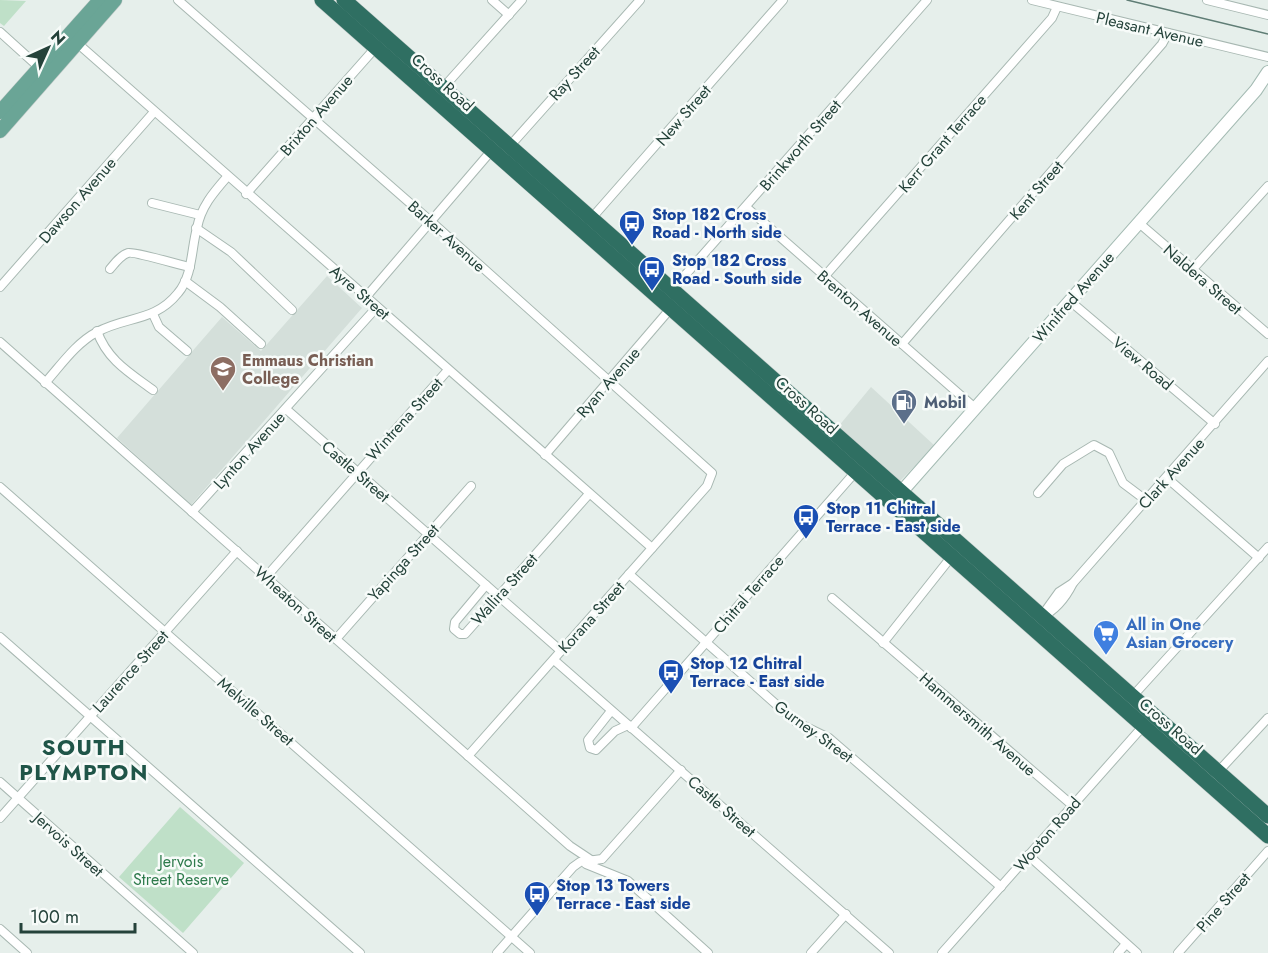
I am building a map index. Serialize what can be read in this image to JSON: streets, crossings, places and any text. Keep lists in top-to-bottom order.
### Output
{
  "streets": {
    "highway": ["Cross Road"],
    "street": [
      "Pleasant Avenue",
      "Ray Street",
      "Brixton Avenue",
      "New Street",
      "Kerr Grant Terrace",
      "Brinkworth Street",
      "Kent Street",
      "Dawson Avenue",
      "Barker Avenue",
      "Naldera Street",
      "Ayre Street",
      "Winifred Avenue",
      "Brenton Avenue",
      "View Road",
      "Ryan Avenue",
      "Wintrena Street",
      "Lynton Avenue",
      "Castle Street",
      "Clark Avenue",
      "Yapinga Street",
      "Wallira Street",
      "Chitral Terrace",
      "Wheaton Street",
      "Korana Street",
      "Laurence Street",
      "Melville Street",
      "Hammersmith Avenue",
      "Gurney Street",
      "Wooton Road",
      "Jervois Street",
      "Pine Street"
    ]
  },
  "crossings": [
    ["Pleasant Avenue", "Kerr Grant Terrace"],
    ["Pleasant Avenue", "Kent Street"],
    ["Ray Street", "Cross Road"],
    ["Cross Road", "Brixton Avenue"],
    ["Cross Road", "New Street"],
    ["Cross Road", "Brinkworth Street"],
    ["Cross Road", "Winifred Avenue"],
    ["Cross Road", "Ryan Avenue"],
    ["Cross Road", "Clark Avenue"],
    ["Cross Road", "Chitral Terrace"],
    ["Cross Road", "Wooton Road"],
    ["Brixton Avenue", "Barker Avenue"],
    ["Brixton Avenue", "Ayre Street"],
    ["Kerr Grant Terrace", "Brenton Avenue"],
    ["Brinkworth Street", "Brenton Avenue"],
    ["Kent Street", "Brenton Avenue"],
    ["Dawson Avenue", "Ayre Street"],
    ["Barker Avenue", "Ryan Avenue"],
    ["Barker Avenue", "Korana Street"],
    ["Naldera Street", "Winifred Avenue"],
    ["Ayre Street", "Ryan Avenue"],
    ["Ayre Street", "Wintrena Street"],
    ["Ayre Street", "Lynton Avenue"],
    ["Ayre Street", "Wallira Street"],
    ["Ayre Street", "Korana Street"],
    ["Winifred Avenue", "Brenton Avenue"],
    ["Winifred Avenue", "View Road"],
    ["View Road", "Clark Avenue"],
    ["Wintrena Street", "Castle Street"],
    ["Wintrena Street", "Wheaton Street"],
    ["Lynton Avenue", "Castle Street"],
    ["Lynton Avenue", "Wheaton Street"],
    ["Castle Street", "Yapinga Street"],
    ["Castle Street", "Wallira Street"],
    ["Castle Street", "Chitral Terrace"],
    ["Castle Street", "Korana Street"],
    ["Yapinga Street", "Wheaton Street"],
    ["Chitral Terrace", "Gurney Street"],
    ["Wheaton Street", "Korana Street"],
    ["Wheaton Street", "Laurence Street"],
    ["Korana Street", "Gurney Street"],
    ["Laurence Street", "Melville Street"],
    ["Laurence Street", "Jervois Street"],
    ["Hammersmith Avenue", "Wooton Road"],
    ["Gurney Street", "Wooton Road"]
  ],
  "districts": ["SOUTH PLYMPTON"],
  "parks": ["Jervois Street Reserve"],
  "places": {
    "bus stop": [
      "Stop 182 Cross Road - North side",
      "Stop 182 Cross Road - South side",
      "Stop 11 Chitral Terrace - East side",
      "Stop 12 Chitral Terrace - East side",
      "Stop 13 Towers Terrace - East side"
    ],
    "school or university": ["Emmaus Christian College"],
    "fuel station": ["Mobil"],
    "supermarket": ["All in One Asian Grocery"]
  },
  "scale_bar": "100 m",
  "north": "top right"
}
